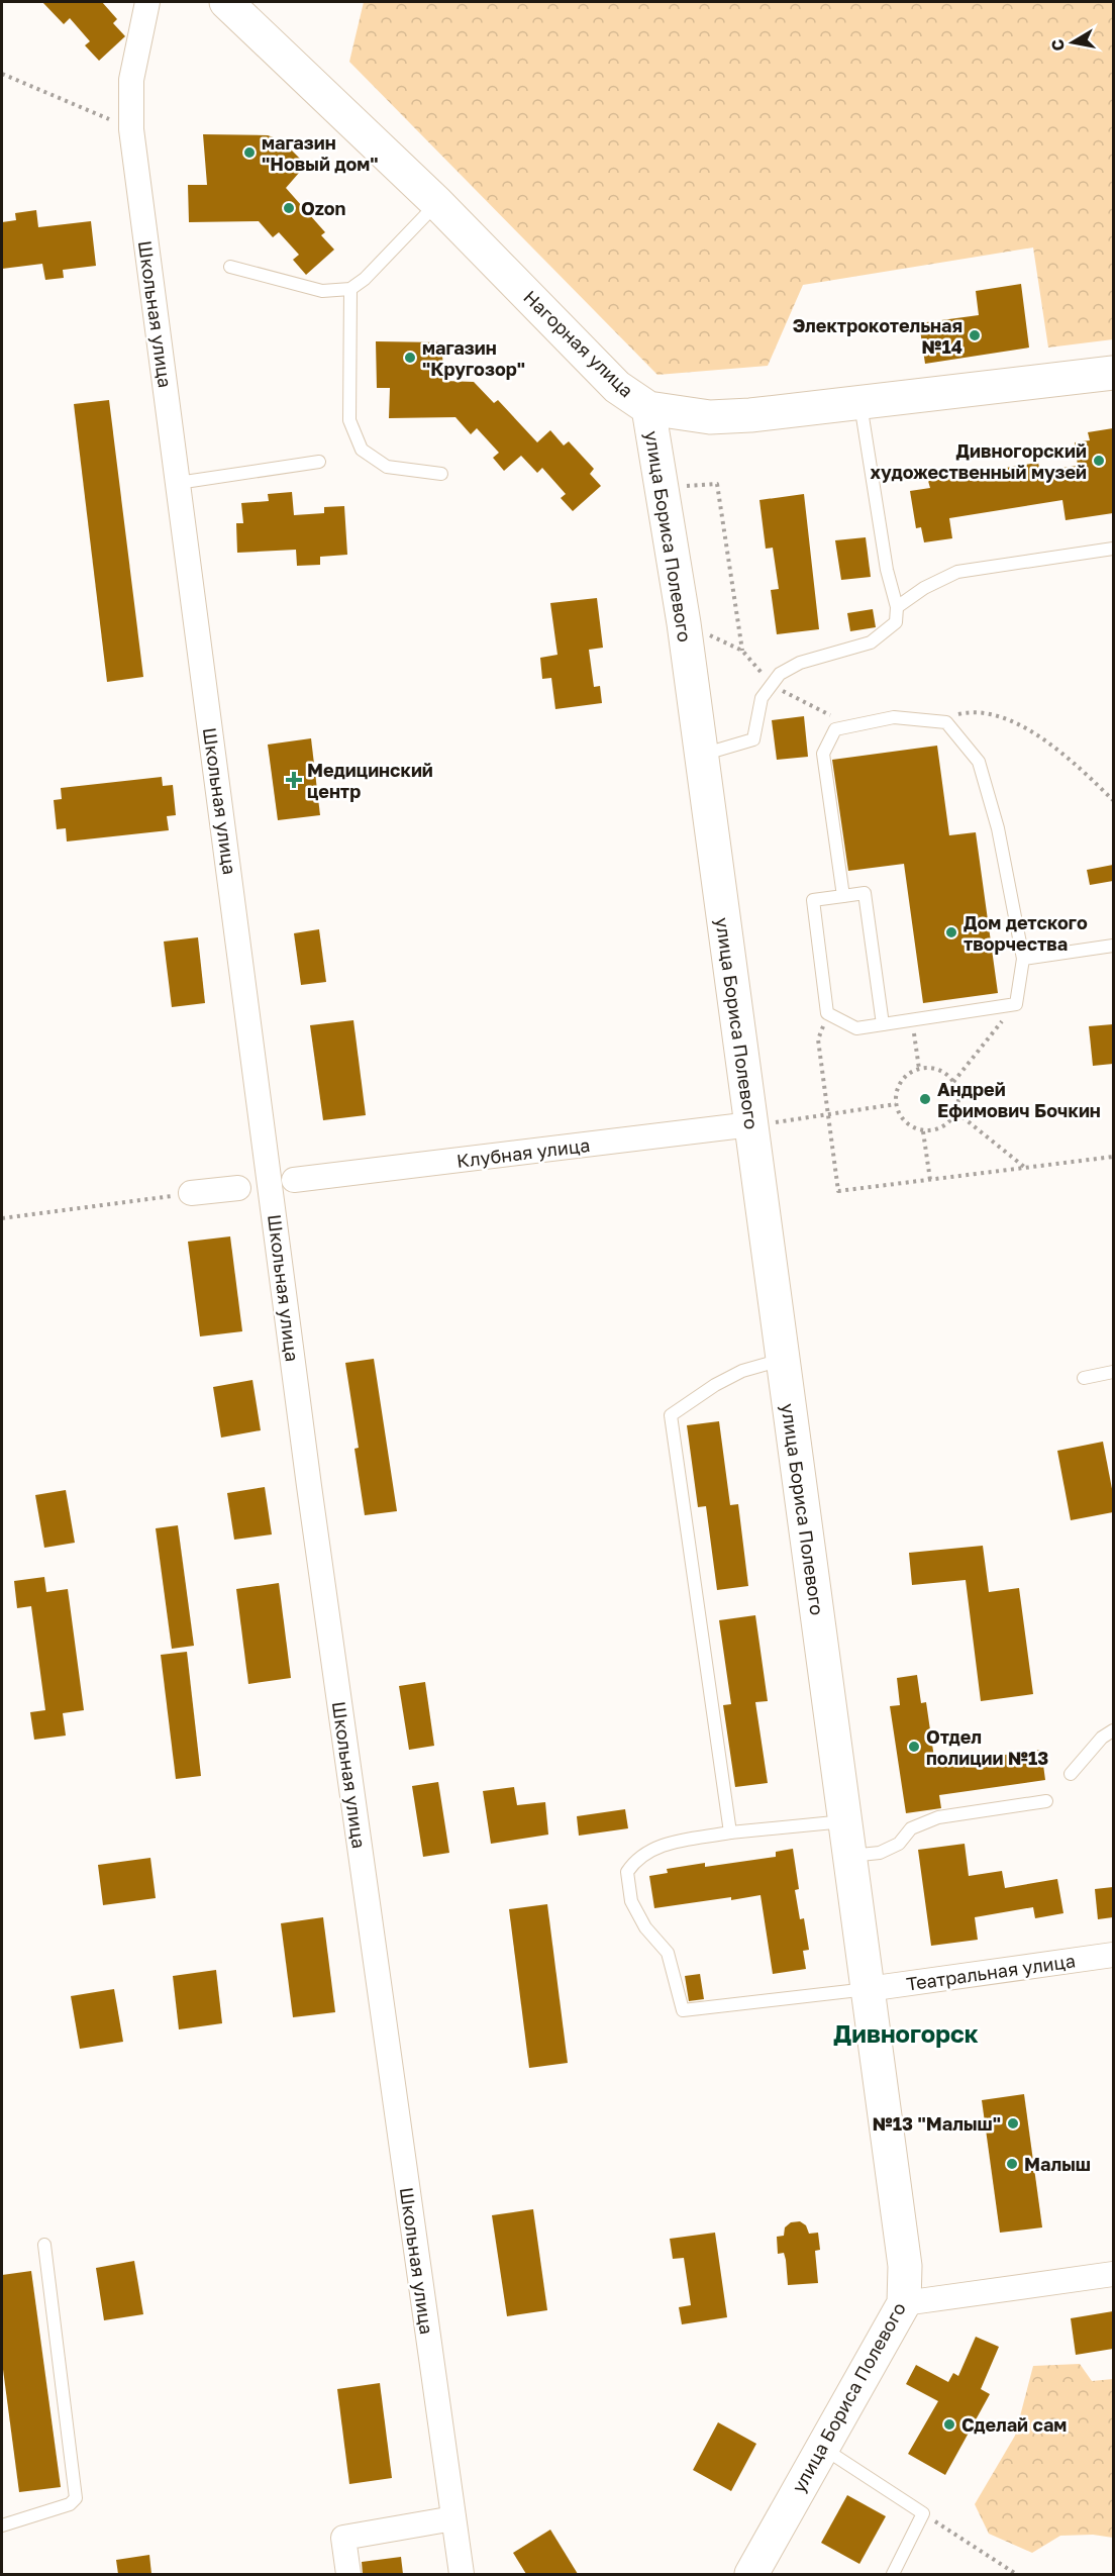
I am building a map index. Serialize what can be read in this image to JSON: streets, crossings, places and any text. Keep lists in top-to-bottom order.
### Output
{
  "streets": {
    "street": [
      "Школьная улица",
      "Нагорная улица",
      "улица Бориса Полевого",
      "Клубная улица",
      "Театральная улица"
    ]
  },
  "crossings": [
    ["Нагорная улица", "улица Бориса Полевого"],
    ["улица Бориса Полевого", "Клубная улица"],
    ["улица Бориса Полевого", "Театральная улица"]
  ],
  "districts": ["Дивногорск"],
  "places": {
    "other": [
      "магазин \"Новый дом\"",
      "Ozon",
      "Электрокотельная №14",
      "магазин \"Кругозор\"",
      "Дивногорский художественный музей",
      "Дом детского творчества",
      "Андрей Ефимович Бочкин",
      "Отдел полиции №13",
      "№13 \"Малыш\"",
      "Малыш",
      "Сделай сам"
    ],
    "health": ["Медицинский центр"]
  },
  "north": "left"
}
